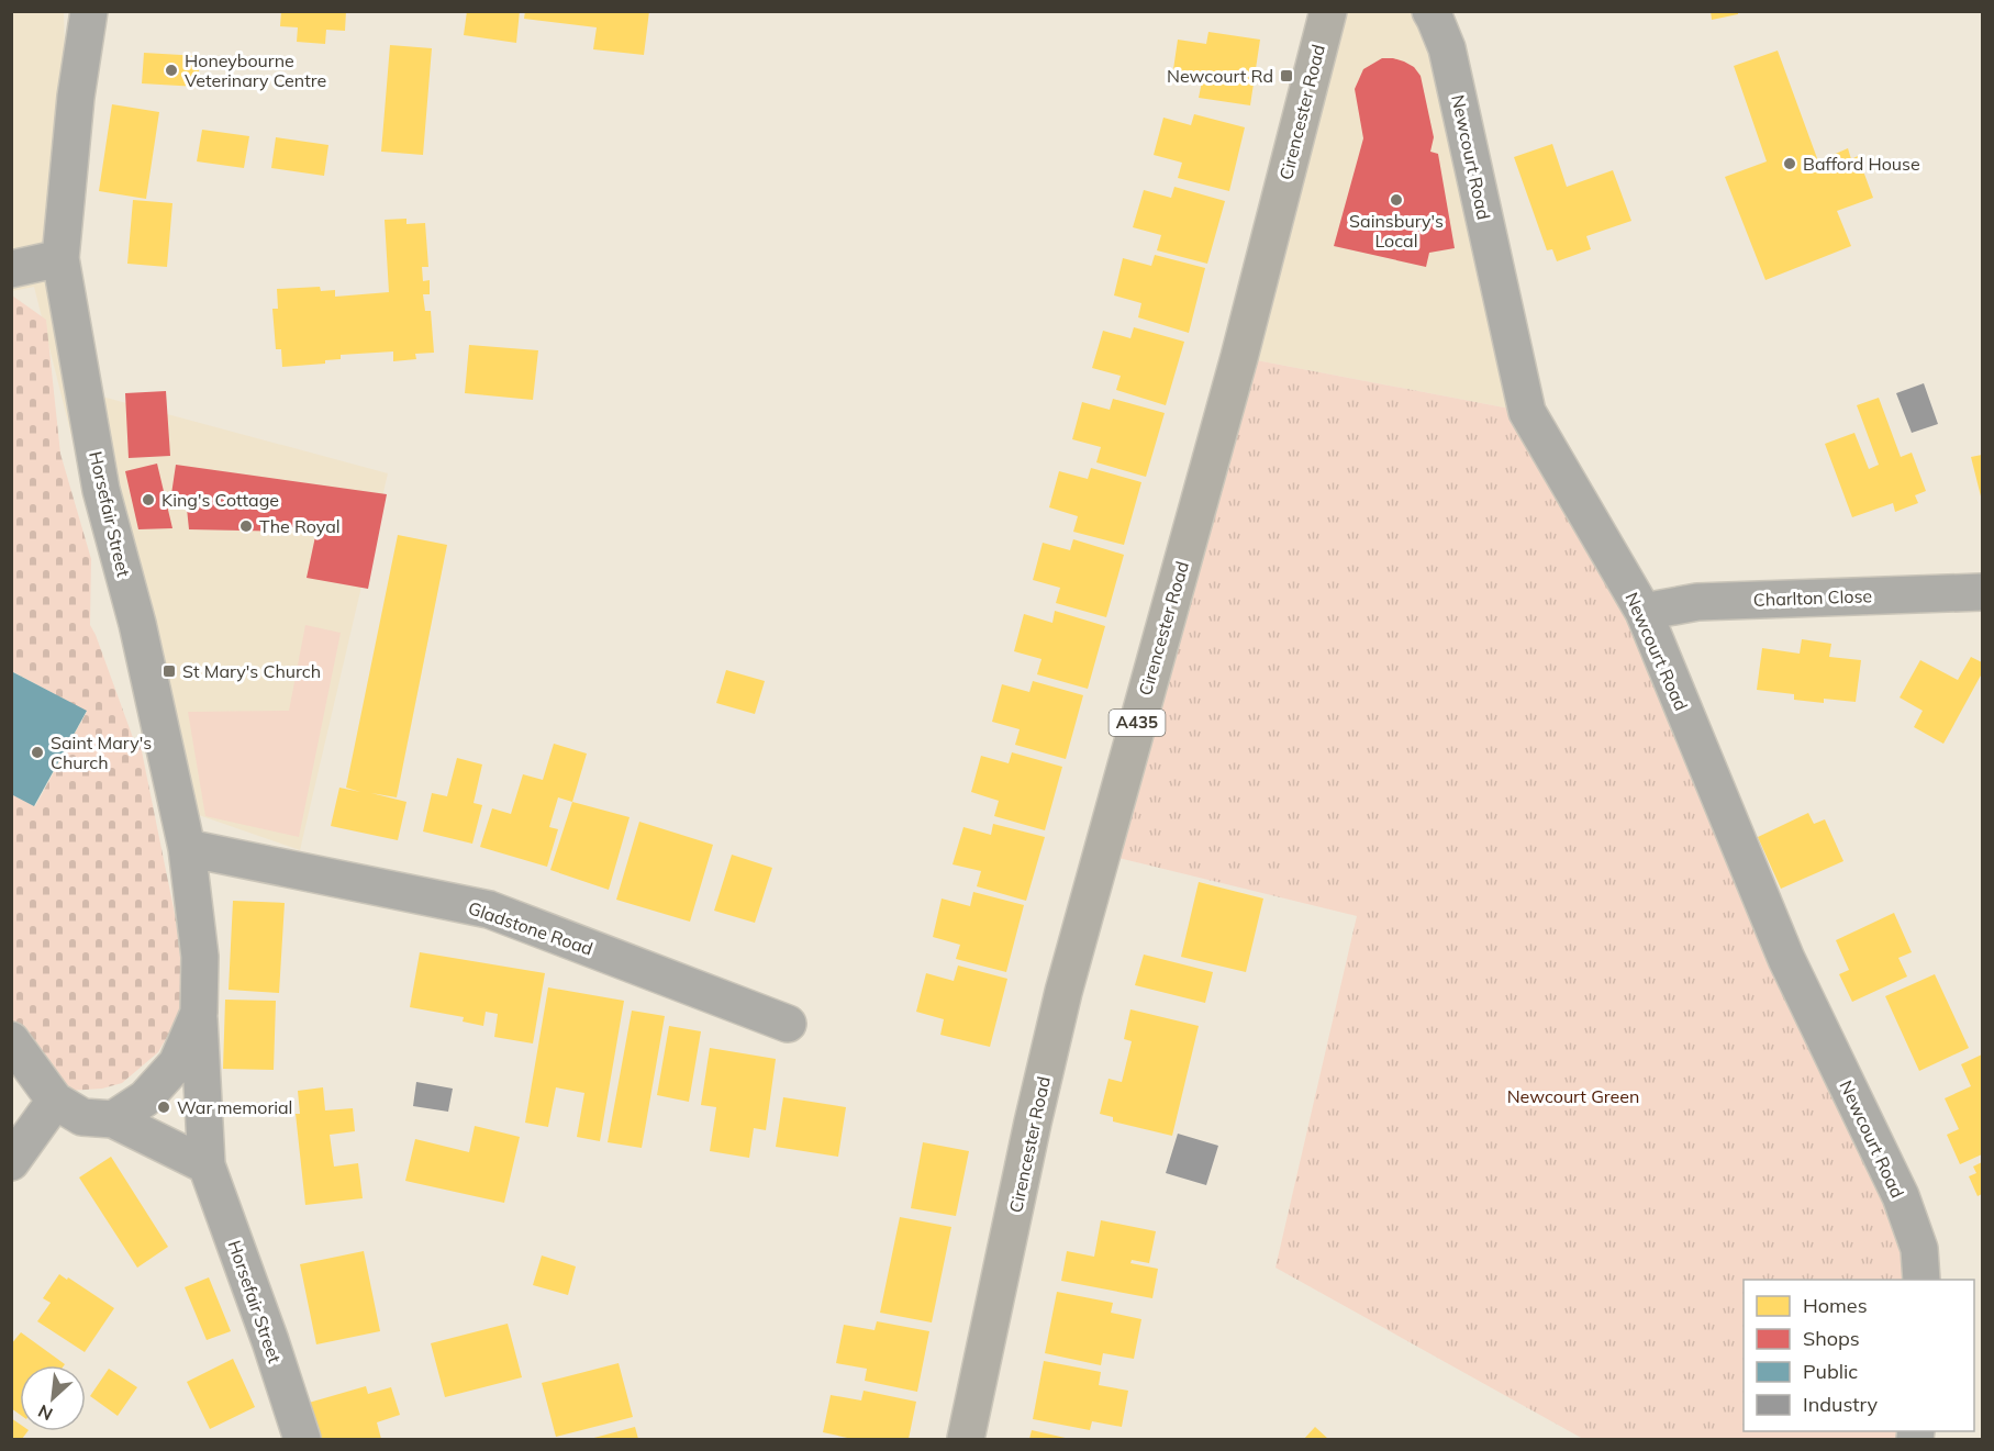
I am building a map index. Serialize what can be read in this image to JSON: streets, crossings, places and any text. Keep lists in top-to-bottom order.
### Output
{
  "streets": {
    "main road": ["Cirencester Road", "A435"],
    "street": [
      "Newcourt Road",
      "Horsefair Street",
      "Charlton Close",
      "Gladstone Road"
    ]
  },
  "crossings": [
    ["Newcourt Road", "Charlton Close"],
    ["Horsefair Street", "Gladstone Road"]
  ],
  "parks": ["Newcourt Green"],
  "places": {
    "other": [
      "Honeybourne Veterinary Centre",
      "Bafford House",
      "Sainsbury's Local",
      "King's Cottage",
      "The Royal",
      "Saint Mary's Church",
      "War memorial"
    ],
    "transit": ["Newcourt Rd", "St Mary's Church"]
  },
  "legend": [
    "Homes",
    "Shops",
    "Public",
    "Industry"
  ],
  "north": "bottom left"
}
